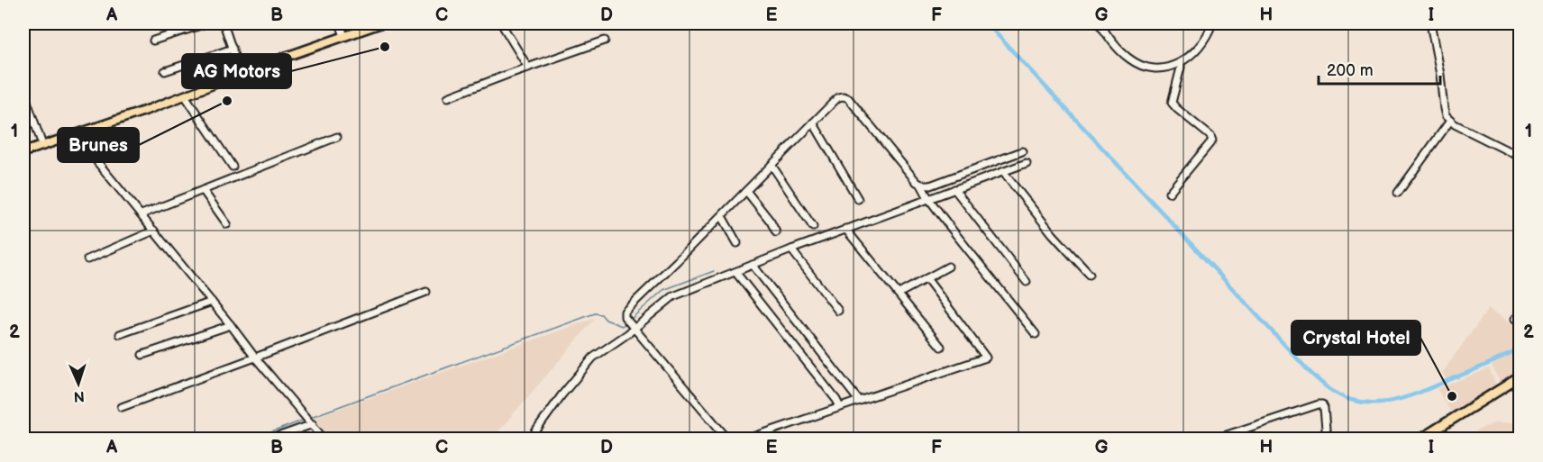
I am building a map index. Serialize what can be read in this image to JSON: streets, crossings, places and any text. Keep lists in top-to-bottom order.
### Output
{
  "places": ["AG Motors", "Brunes", "Crystal Hotel"],
  "scale_bar": "200 m",
  "north": "bottom",
  "grid": {
    "columns": [
      "A",
      "B",
      "C",
      "D",
      "E",
      "F",
      "G",
      "H",
      "I"
    ],
    "rows": ["1", "2"]
  }
}
